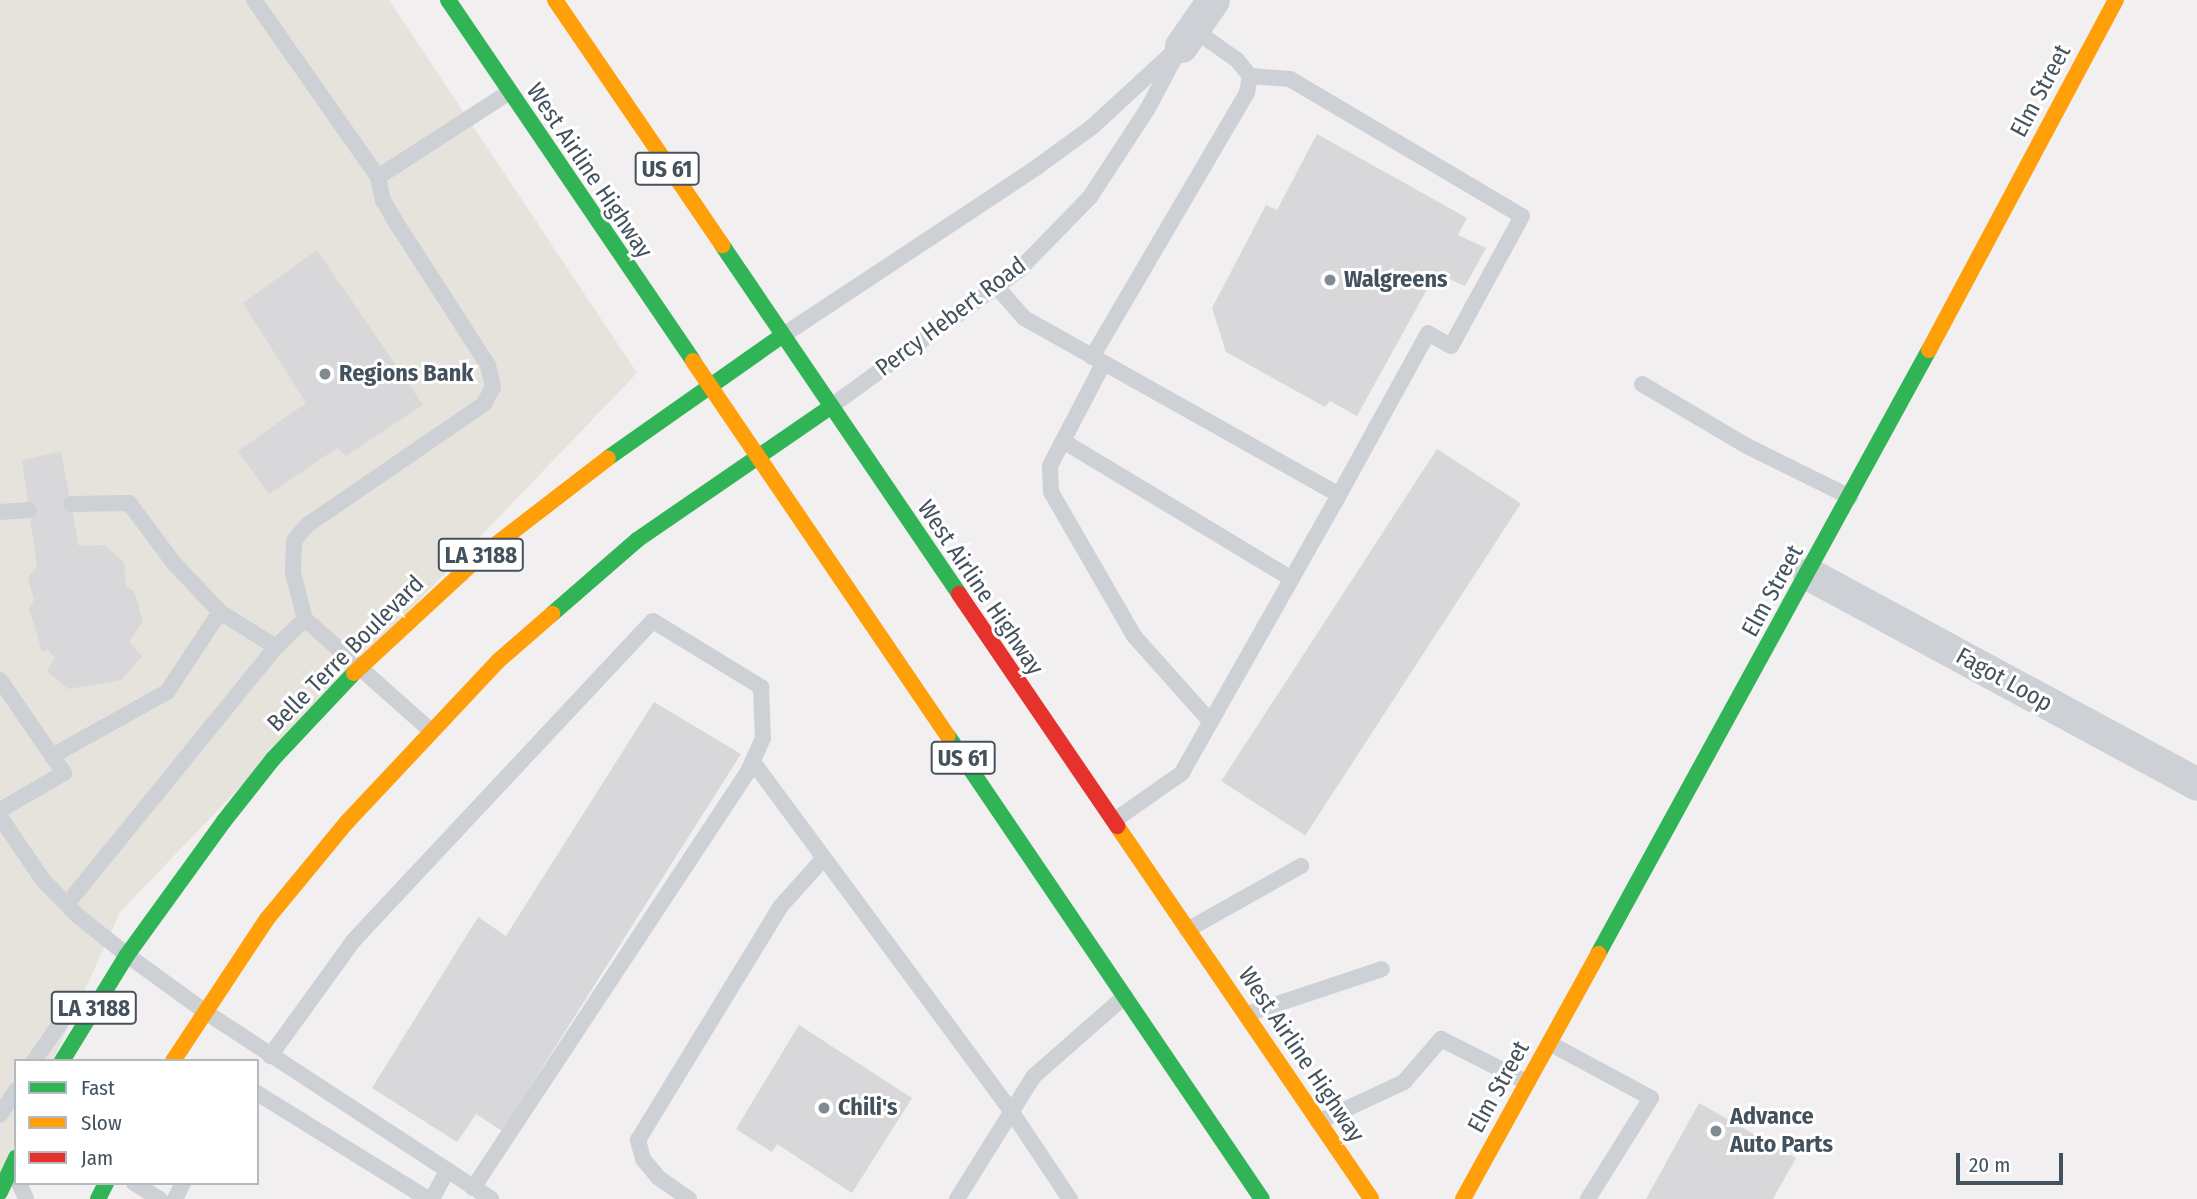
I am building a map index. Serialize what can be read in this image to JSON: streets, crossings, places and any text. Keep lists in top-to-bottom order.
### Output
{
  "streets": {
    "main road": [
      "Elm Street",
      "US 61",
      "West Airline Highway",
      "LA 3188",
      "Belle Terre Boulevard"
    ],
    "street": ["Percy Hebert Road", "Fagot Loop"]
  },
  "crossings": [
    ["Elm Street", "Fagot Loop"],
    ["West Airline Highway", "Percy Hebert Road"],
    ["West Airline Highway", "Belle Terre Boulevard"],
    ["Percy Hebert Road", "Belle Terre Boulevard"]
  ],
  "places": [
    "Walgreens",
    "Regions Bank",
    "Chili's",
    "Advance Auto Parts"
  ],
  "legend": ["Fast", "Slow", "Jam"],
  "scale_bar": "20 m"
}
